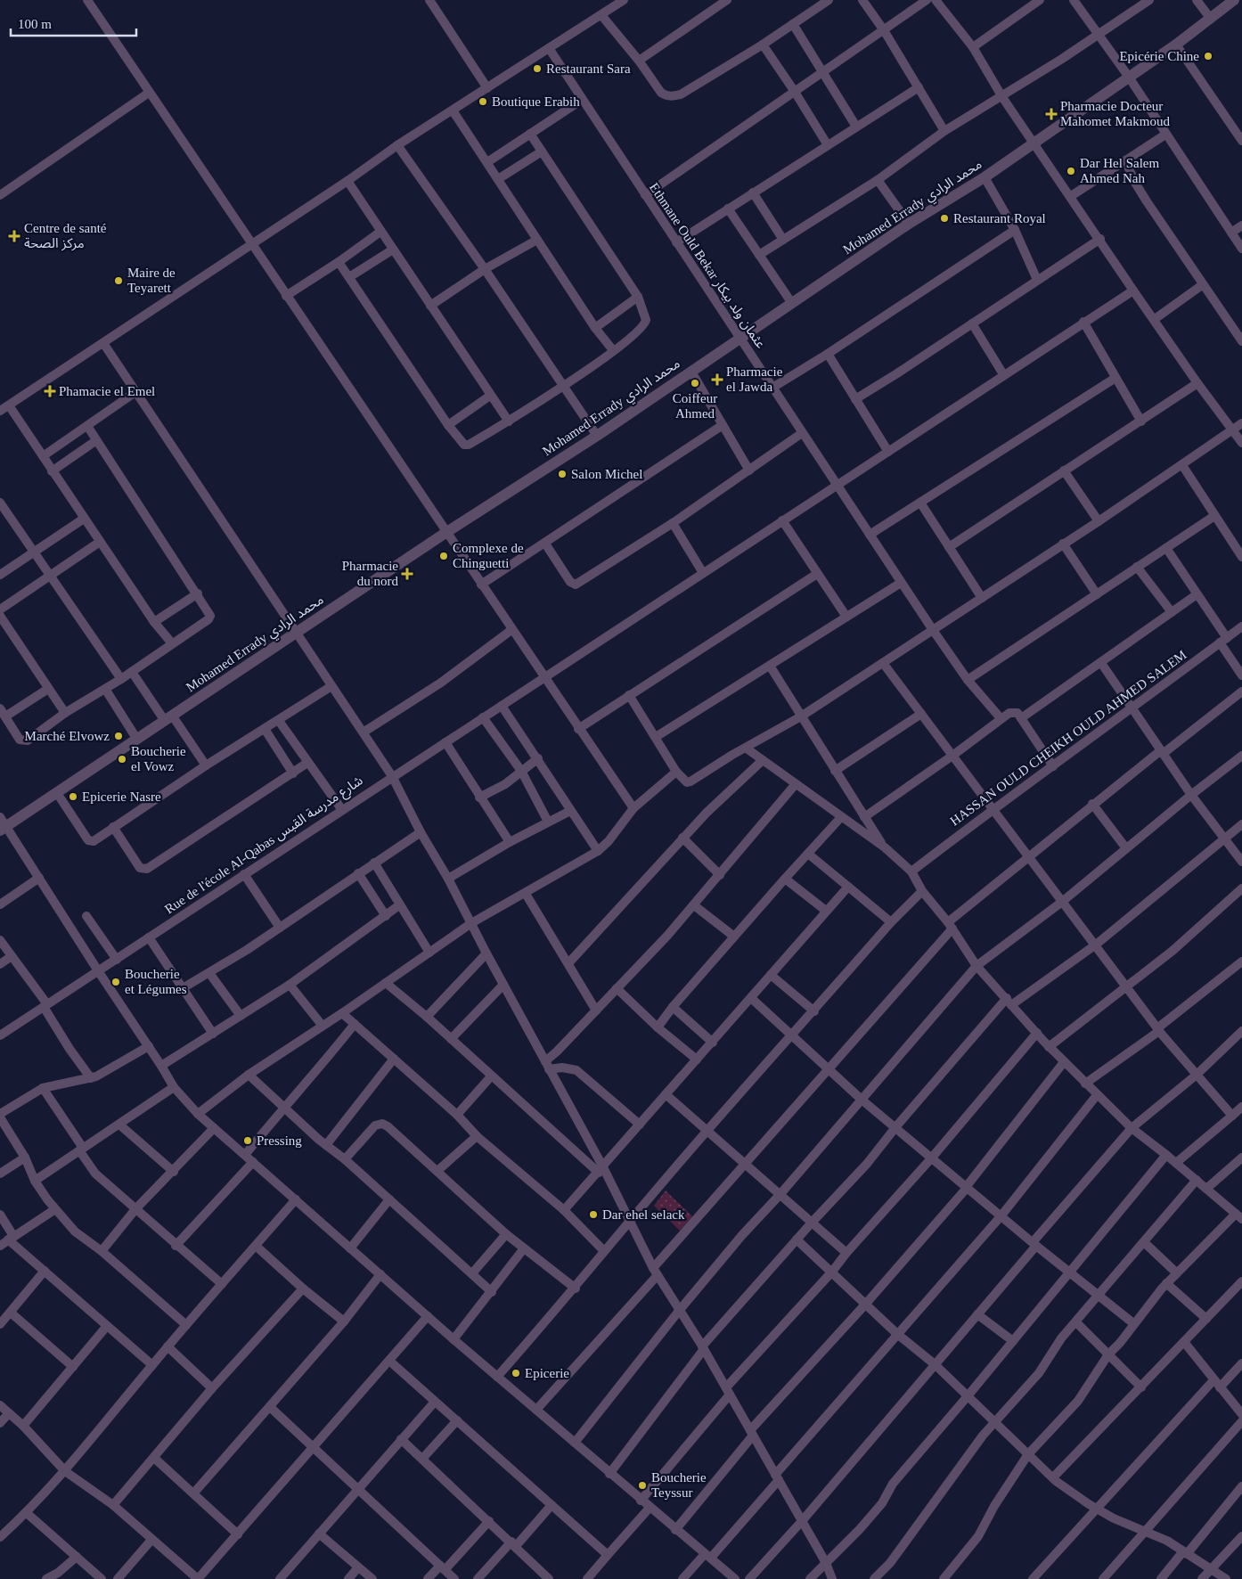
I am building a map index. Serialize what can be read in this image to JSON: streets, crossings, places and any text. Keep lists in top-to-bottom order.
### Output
{
  "streets": {
    "street": [
      "Mohamed Errady محمد الرادي",
      "Ethmane Ould Bekar عثمان ولد بيكار",
      "HASSAN OULD CHEIKH OULD AHMED SALEM",
      "Rue de l'école Al-Qabas شارع مدرسة القبس"
    ]
  },
  "crossings": [
    ["Mohamed Errady محمد الرادي", "Ethmane Ould Bekar عثمان ولد بيكار"],
    ["Ethmane Ould Bekar عثمان ولد بيكار", "Rue de l'école Al-Qabas شارع مدرسة القبس"]
  ],
  "places": {
    "other": [
      "Epicérie Chine",
      "Restaurant Sara",
      "Boutique Erabih",
      "Dar Hel Salem Ahmed Nah",
      "Restaurant Royal",
      "Maire de Teyarett",
      "Coiffeur Ahmed",
      "Salon Michel",
      "Complexe de Chinguetti",
      "Marché Elvowz",
      "Boucherie el Vowz",
      "Epicerie Nasre",
      "Boucherie et Légumes",
      "Pressing",
      "Dar ehel selack",
      "Epicerie",
      "Boucherie Teyssur"
    ],
    "health": [
      "Pharmacie Docteur Mahomet Makmoud",
      "Centre de santé مركز الصحة",
      "Pharmacie el Jawda",
      "Phamacie el Emel",
      "Pharmacie du nord"
    ]
  },
  "scale_bar": "100 m"
}
